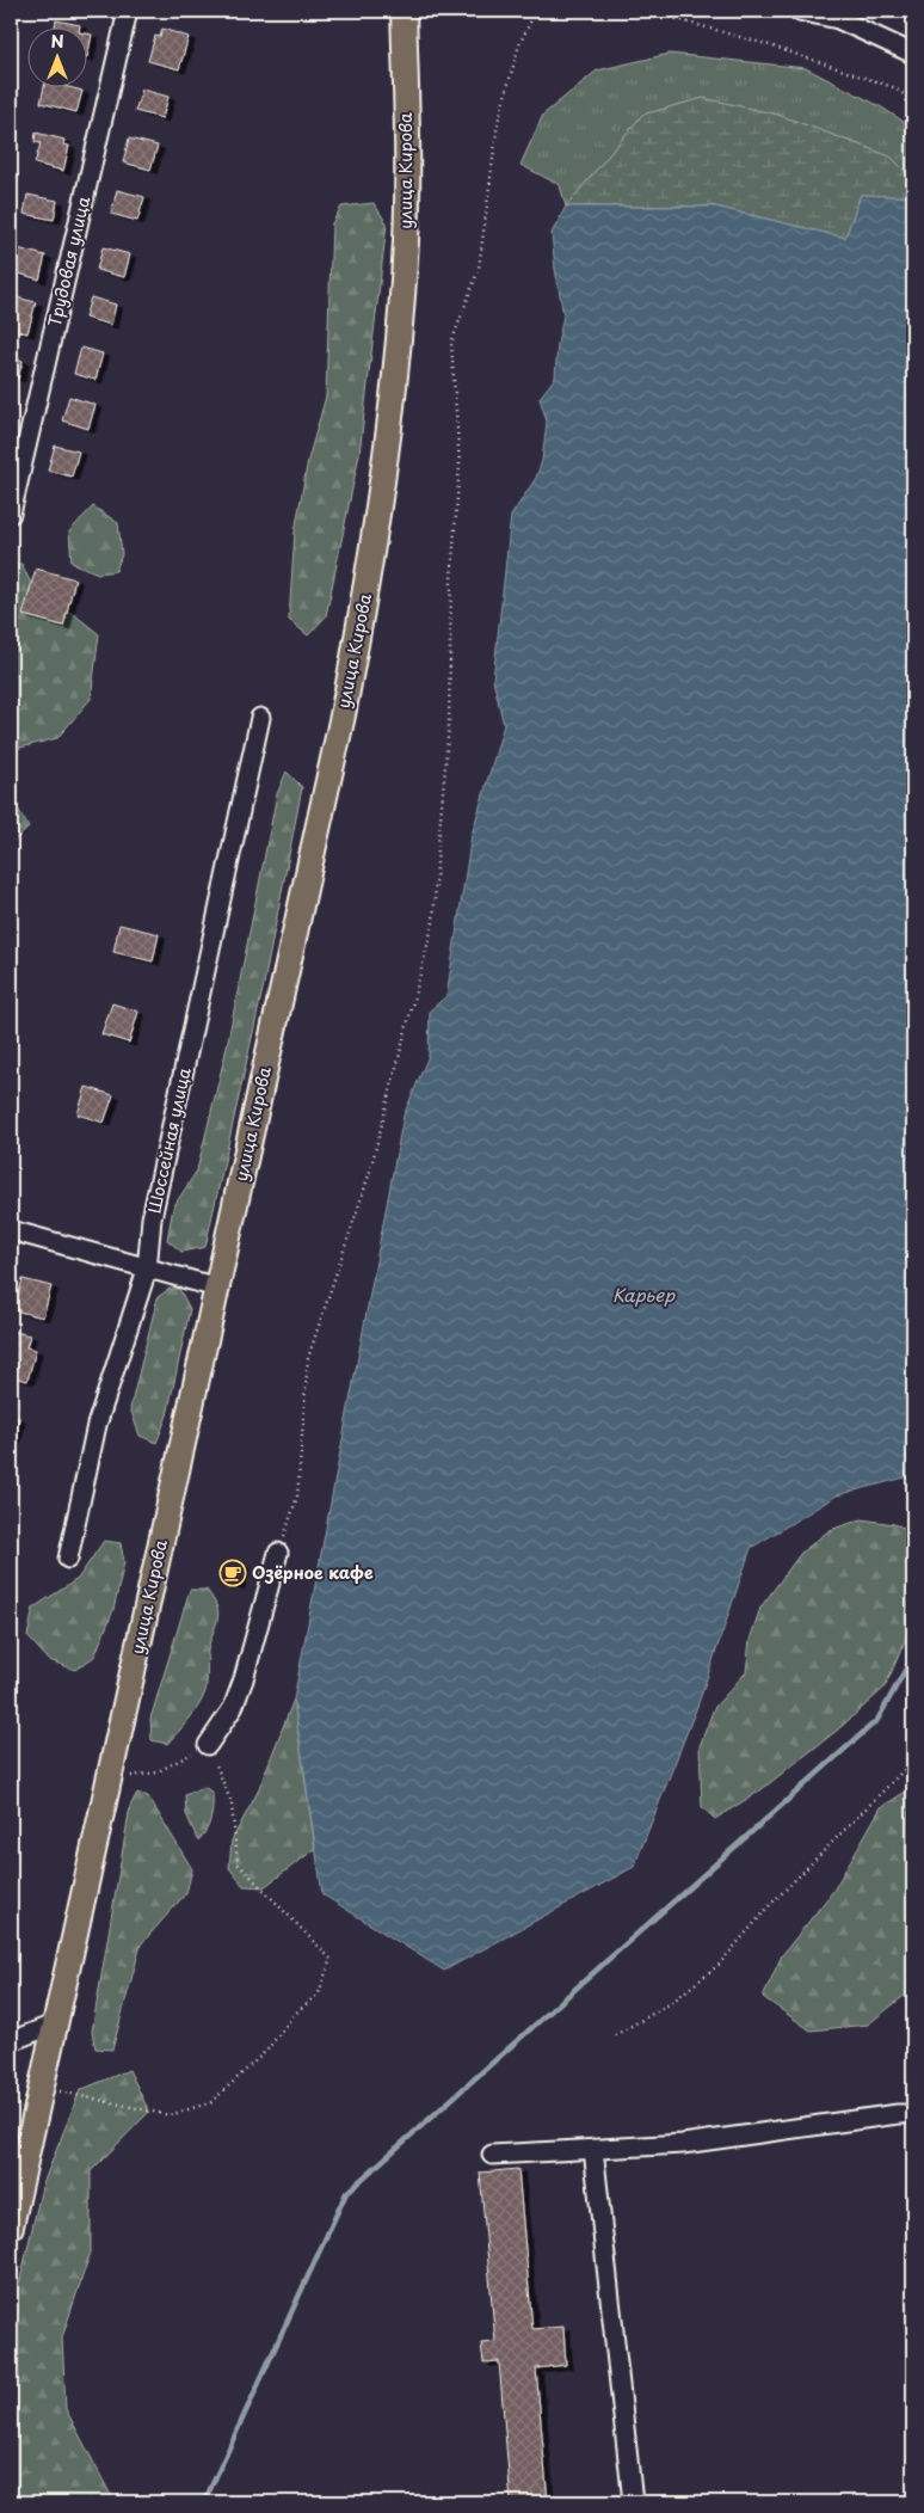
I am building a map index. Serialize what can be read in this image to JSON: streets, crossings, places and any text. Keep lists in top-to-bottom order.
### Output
{
  "streets": {
    "main road": ["улица Кирова"],
    "street": ["Трудовая улица", "Шоссейная улица"]
  },
  "water": ["Карьер"],
  "places": {
    "cafe": ["Озёрное кафе"]
  },
  "north": "top"
}
